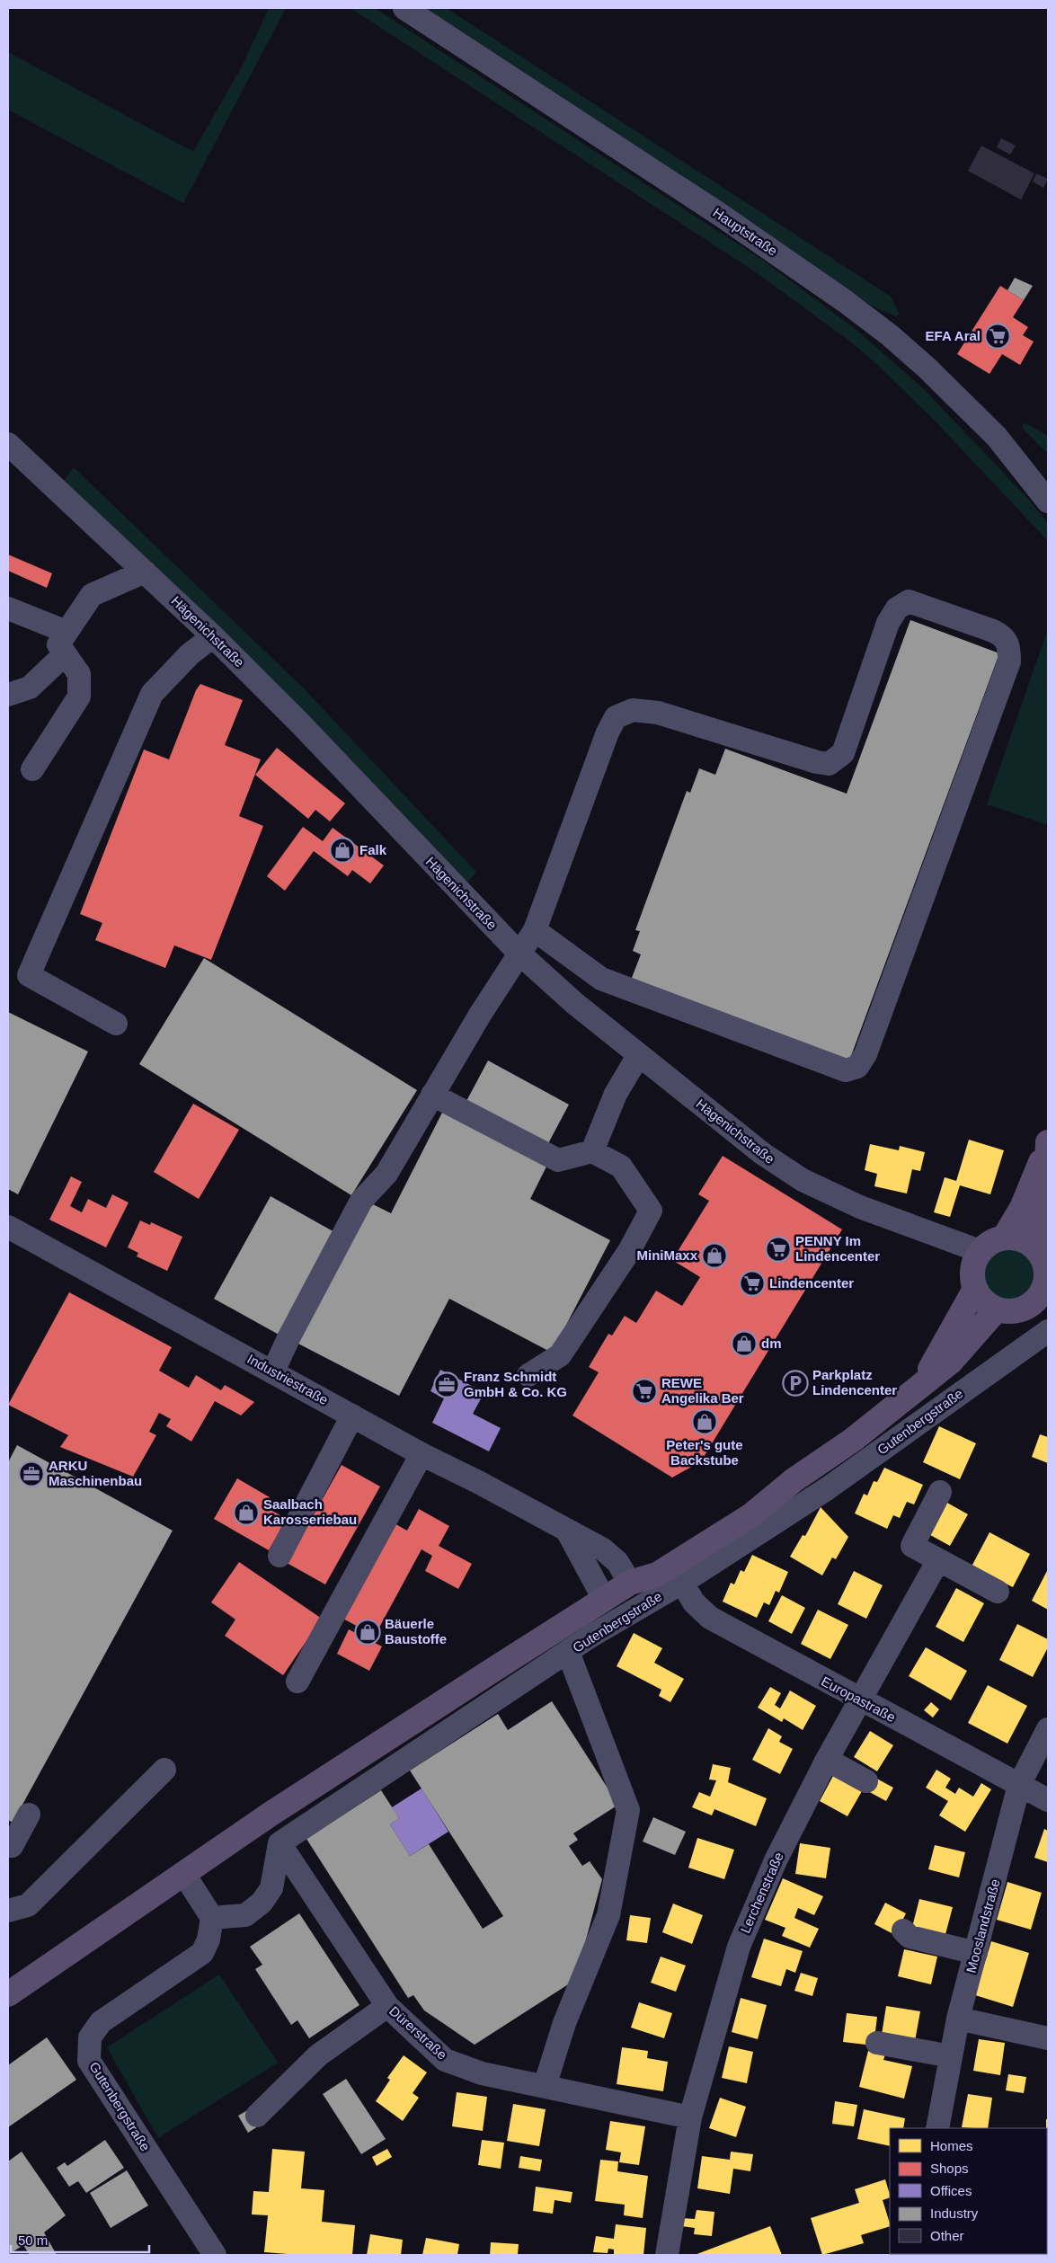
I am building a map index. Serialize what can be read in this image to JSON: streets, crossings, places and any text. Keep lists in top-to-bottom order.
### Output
{
  "streets": {
    "street": [
      "Hauptstraße",
      "Hägenichstraße",
      "Industriestraße",
      "Gutenbergstraße",
      "Europastraße",
      "Lerchenstraße",
      "Mooslandstraße",
      "Dürerstraße"
    ]
  },
  "crossings": [
    ["Gutenbergstraße", "Europastraße"],
    ["Gutenbergstraße", "Dürerstraße"],
    ["Europastraße", "Lerchenstraße"],
    ["Europastraße", "Mooslandstraße"],
    ["Lerchenstraße", "Dürerstraße"]
  ],
  "places": {
    "supermarket": [
      "EFA Aral",
      "PENNY Im Lindencenter",
      "Lindencenter",
      "REWE Angelika Ber"
    ],
    "shop": [
      "Falk",
      "MiniMaxx",
      "dm",
      "Peter's gute Backstube",
      "Saalbach Karosseriebau",
      "Bäuerle Baustoffe"
    ],
    "parking": ["Parkplatz Lindencenter"],
    "office": ["Franz Schmidt GmbH & Co. KG", "ARKU Maschinenbau"]
  },
  "legend": [
    "Homes",
    "Shops",
    "Offices",
    "Industry",
    "Other"
  ],
  "scale_bar": "50 m"
}
